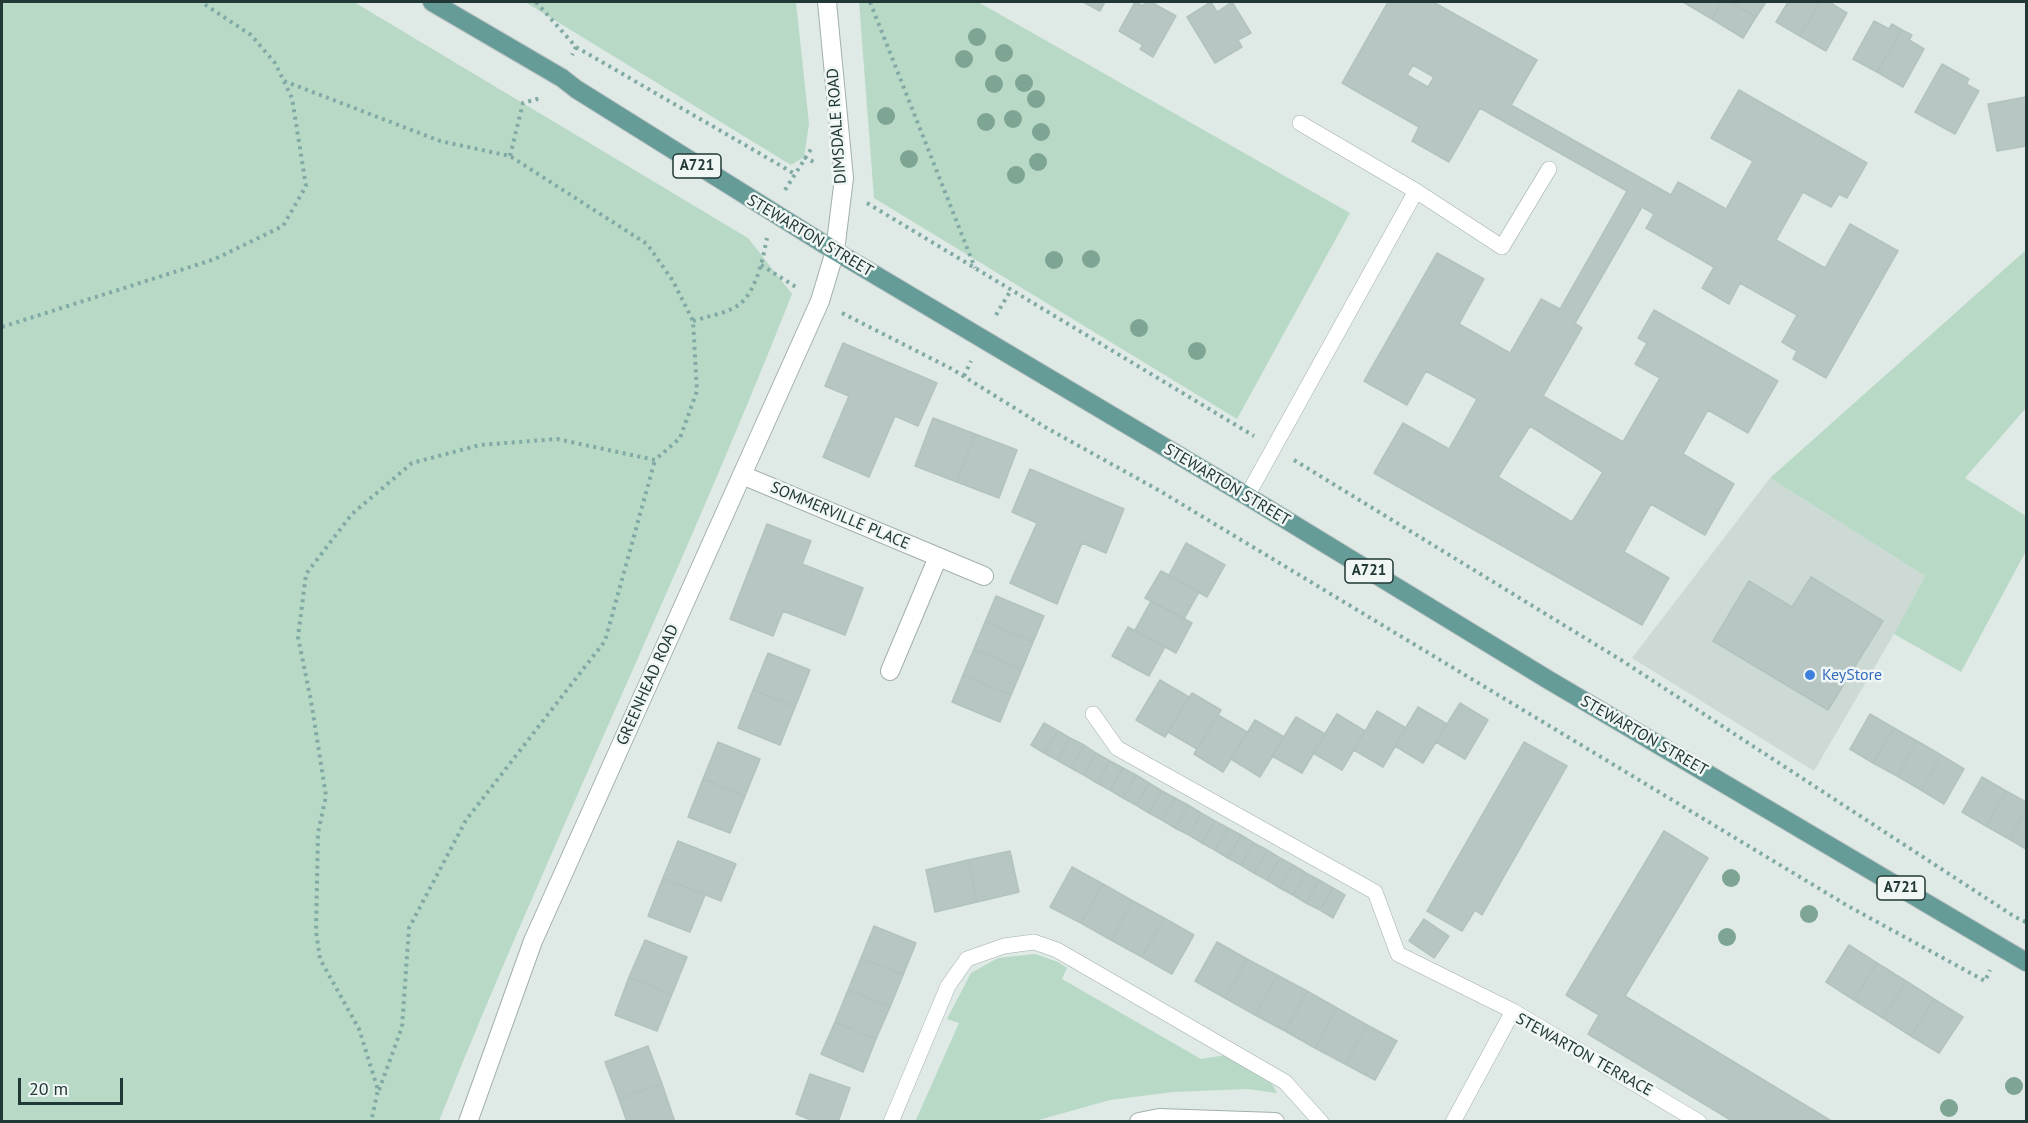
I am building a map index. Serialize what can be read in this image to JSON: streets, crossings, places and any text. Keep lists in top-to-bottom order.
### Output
{
  "streets": {
    "main road": ["A721", "STEWARTON STREET"],
    "street": ["DIMSDALE ROAD", "SOMMERVILLE PLACE", "GREENHEAD ROAD"],
    "lane": ["STEWARTON TERRACE"]
  },
  "crossings": [
    ["DIMSDALE ROAD", "STEWARTON STREET"],
    ["DIMSDALE ROAD", "GREENHEAD ROAD"],
    ["STEWARTON STREET", "GREENHEAD ROAD"],
    ["SOMMERVILLE PLACE", "GREENHEAD ROAD"]
  ],
  "places": ["KeyStore"],
  "scale_bar": "20 m"
}
